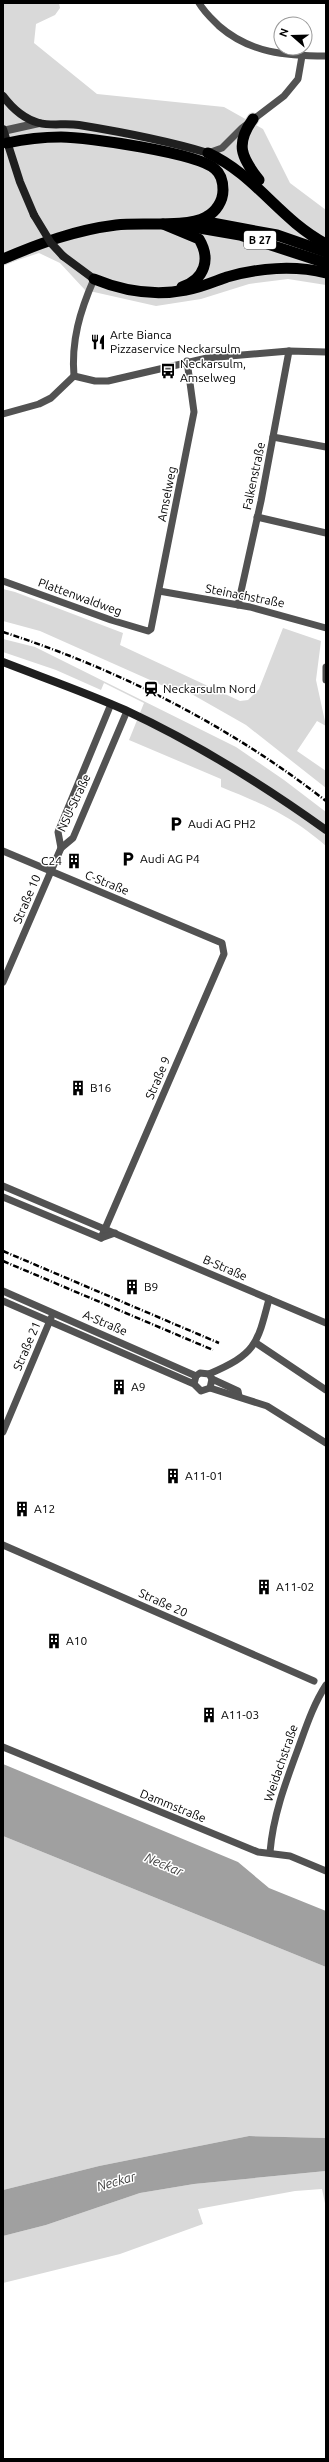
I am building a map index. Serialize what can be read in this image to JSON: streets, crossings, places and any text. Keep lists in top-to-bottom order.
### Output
{
  "streets": {
    "highway": ["B 27"],
    "street": [
      "Falkenstraße",
      "Amselweg",
      "Steinachstraße",
      "Plattenwaldweg",
      "NSU-Straße",
      "C-Straße",
      "Straße 10",
      "Straße 9",
      "B-Straße",
      "A-Straße",
      "Straße 21",
      "Straße 20",
      "Weidachstraße",
      "Dammstraße"
    ]
  },
  "crossings": [
    ["Falkenstraße", "Steinachstraße"],
    ["Amselweg", "Steinachstraße"],
    ["Amselweg", "Plattenwaldweg"],
    ["NSU-Straße", "Straße 10"],
    ["C-Straße", "Straße 10"],
    ["C-Straße", "Straße 9"],
    ["Straße 9", "B-Straße"],
    ["A-Straße", "Straße 21"],
    ["Weidachstraße", "Dammstraße"]
  ],
  "water": ["Neckar"],
  "places": {
    "restaurant": ["Arte Bianca Pizzaservice Neckarsulm"],
    "bus stop": ["Neckarsulm, Amselweg"],
    "station": ["Neckarsulm Nord"],
    "parking": ["Audi AG PH2", "Audi AG P4"],
    "building": [
      "C24",
      "B16",
      "B9",
      "A9",
      "A11-01",
      "A12",
      "A11-02",
      "A10",
      "A11-03"
    ]
  },
  "north": "left"
}
